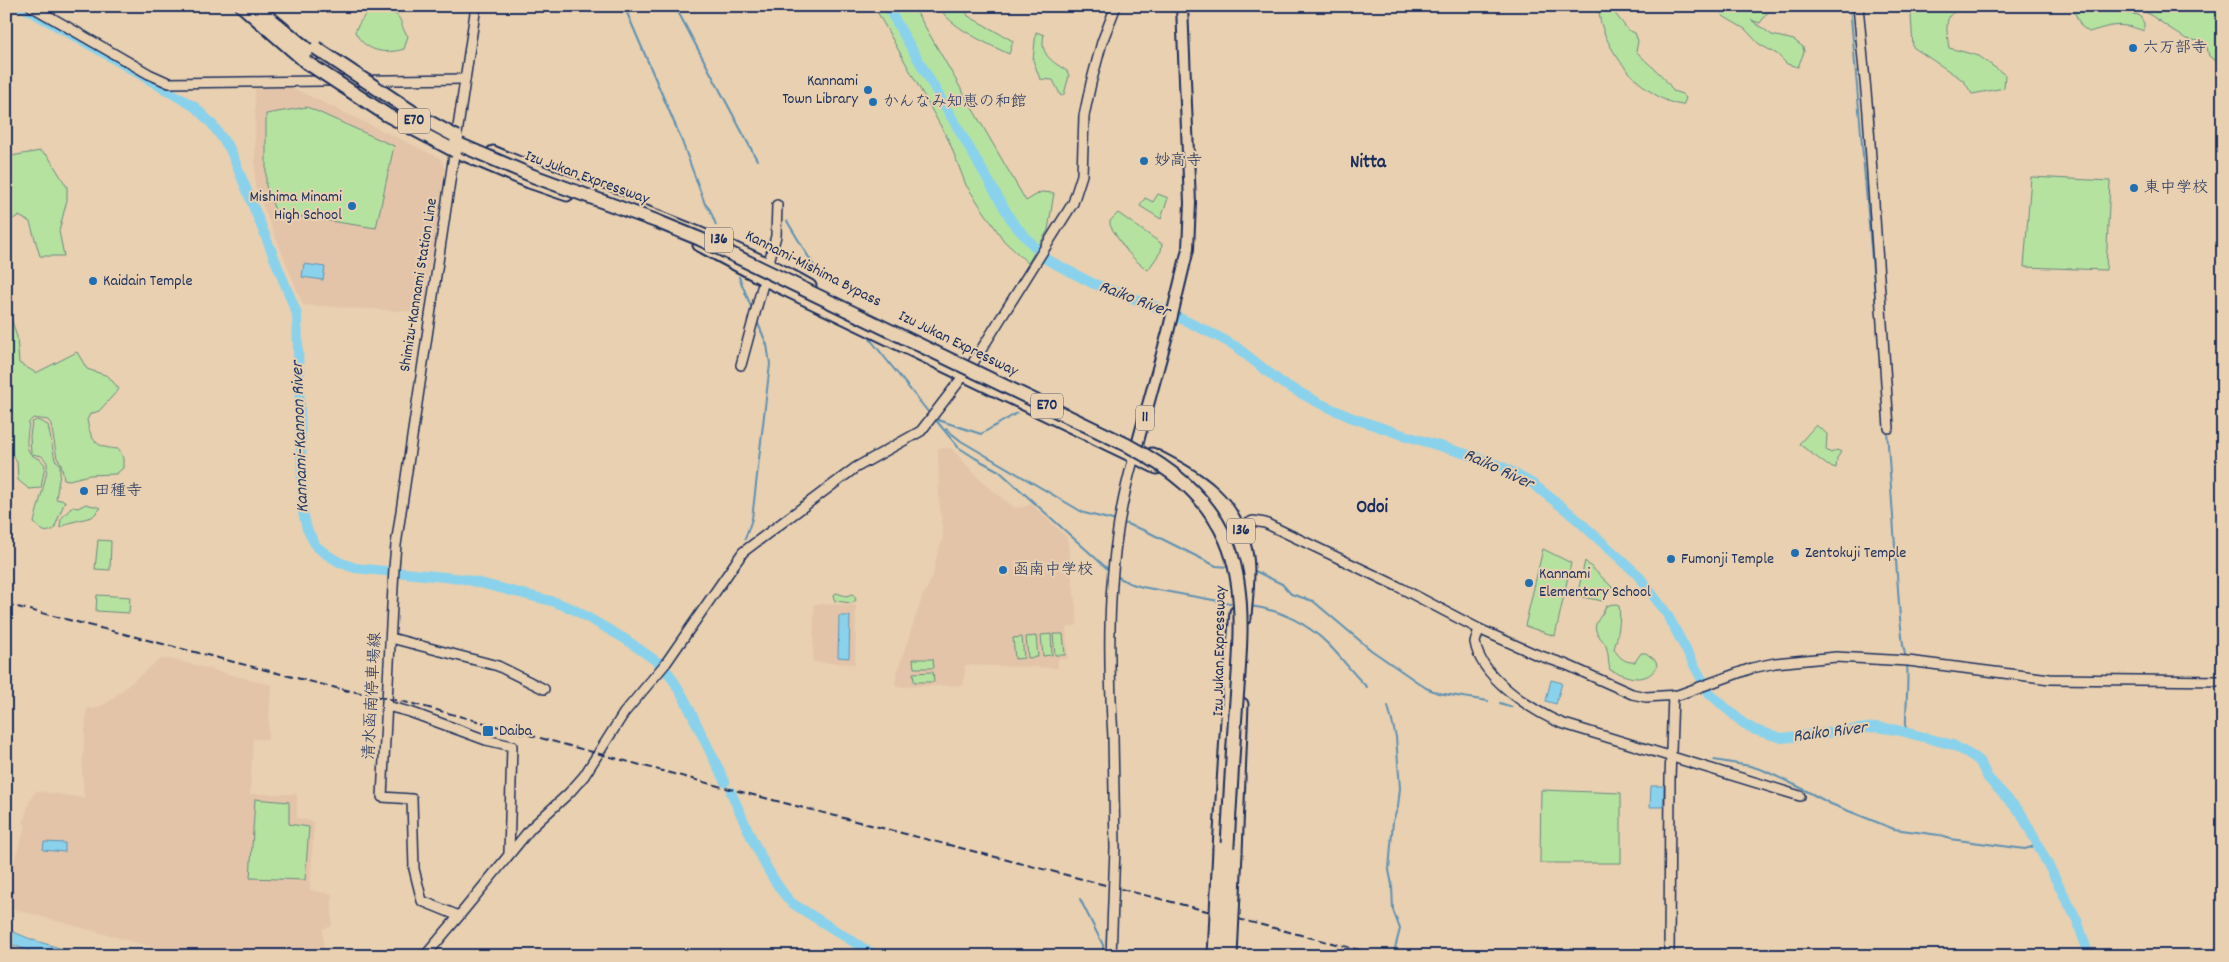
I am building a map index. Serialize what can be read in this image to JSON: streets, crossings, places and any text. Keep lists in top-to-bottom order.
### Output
{
  "streets": {
    "highway": [
      "E70",
      "Izu Jukan Expressway",
      "136",
      "Kannami-Mishima Bypass"
    ],
    "main road": ["11"],
    "street": ["Shimizu-Kannami Station Line", "清水函南停車場線"]
  },
  "crossings": [
    ["136", "Kannami-Mishima Bypass"],
    ["136", "11"],
    ["Kannami-Mishima Bypass", "Shimizu-Kannami Station Line"],
    ["Kannami-Mishima Bypass", "11"],
    ["Shimizu-Kannami Station Line", "清水函南停車場線"]
  ],
  "districts": ["Nitta", "Odoi"],
  "water": ["Raiko River", "Kannami-Kannon River"],
  "places": {
    "other": [
      "六万部寺",
      "Kannami Town Library",
      "かんなみ知恵の和館",
      "妙高寺",
      "東中学校",
      "Mishima Minami High School",
      "Kaidain Temple",
      "田種寺",
      "Zentokuji Temple",
      "Fumonji Temple",
      "函南中学校",
      "Kannami Elementary School"
    ],
    "transit": ["Daiba"]
  }
}
